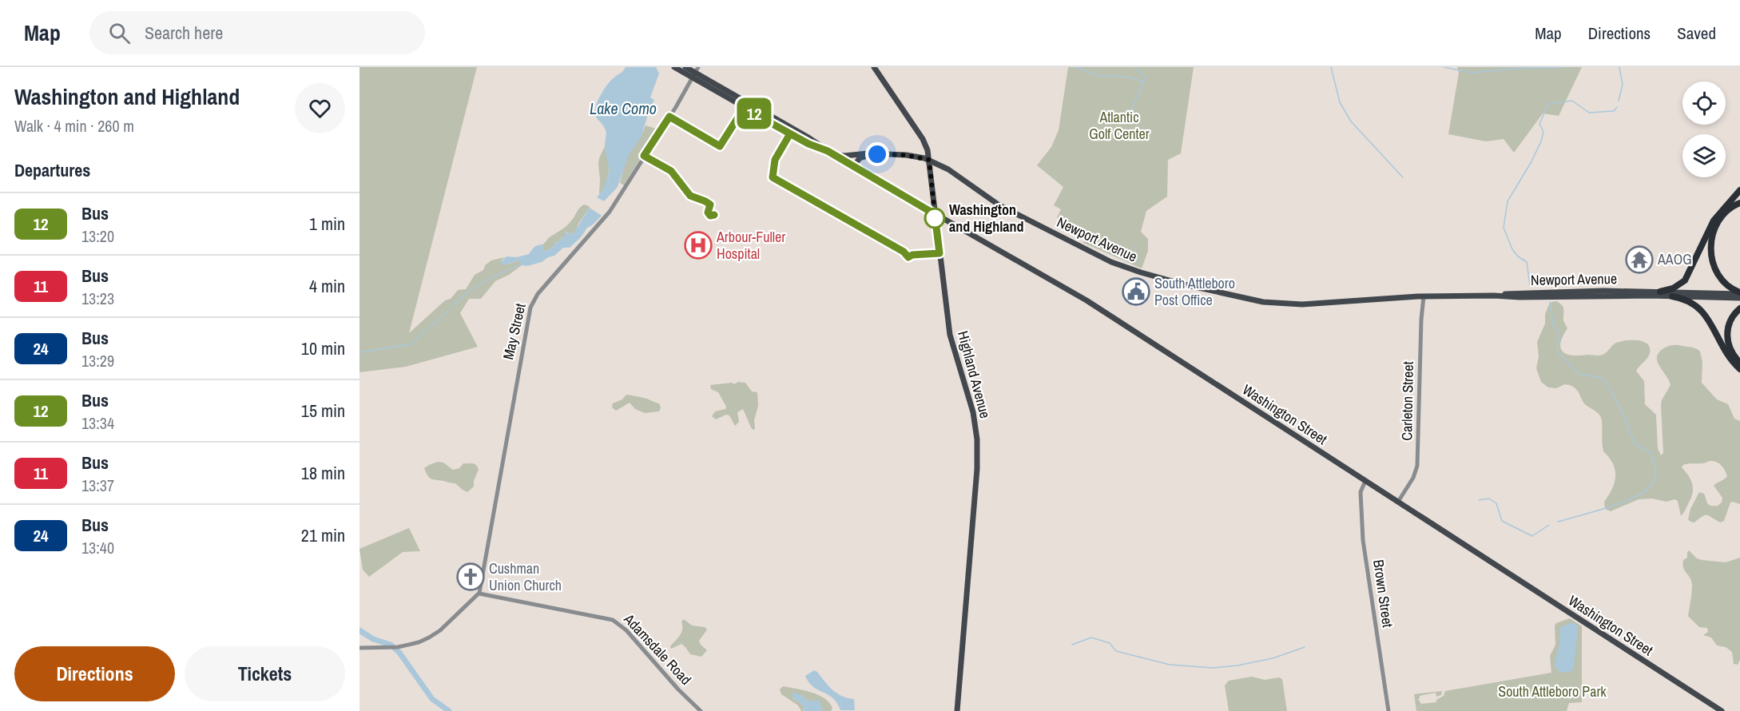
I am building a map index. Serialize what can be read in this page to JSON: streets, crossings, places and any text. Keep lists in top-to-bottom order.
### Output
{
  "streets": {
    "main road": ["Newport Avenue", "Highland Avenue", "Washington Street"],
    "street": [
      "May Street",
      "Carleton Street",
      "Brown Street",
      "Adamsdale Road"
    ]
  },
  "crossings": [
    ["Newport Avenue", "Highland Avenue"],
    ["Newport Avenue", "Carleton Street"],
    ["Newport Avenue", "Washington Street"],
    ["May Street", "Washington Street"],
    ["May Street", "Adamsdale Road"],
    ["Highland Avenue", "Washington Street"],
    ["Carleton Street", "Washington Street"],
    ["Washington Street", "Brown Street"]
  ],
  "water": ["Lake Como"],
  "parks": ["Atlantic Golf Center", "South Attleboro Park"],
  "places": {
    "other": ["Washington and Highland"],
    "hospital": ["Arbour-Fuller Hospital"],
    "temple": ["AAOG"],
    "public building": ["South Attleboro Post Office"],
    "church": ["Cushman Union Church"]
  },
  "lines": ["bus line 12"],
  "page": {
    "header": "Map",
    "search": "Search here",
    "nav": ["Map", "Directions", "Saved"],
    "heading": [
      ["Washington and Highland", "Walk · 4 min · 260 m"],
      "Departures"
    ],
    "on_map": "12",
    "list": [
      {
        "mark": "12",
        "name": "Bus",
        "note": "13:20",
        "value": "1 min"
      },
      {
        "mark": "11",
        "name": "Bus",
        "note": "13:23",
        "value": "4 min"
      },
      {
        "mark": "24",
        "name": "Bus",
        "note": "13:29",
        "value": "10 min"
      },
      {
        "mark": "12",
        "name": "Bus",
        "note": "13:34",
        "value": "15 min"
      },
      {
        "mark": "11",
        "name": "Bus",
        "note": "13:37",
        "value": "18 min"
      },
      {
        "mark": "24",
        "name": "Bus",
        "note": "13:40",
        "value": "21 min"
      }
    ],
    "buttons": ["Directions", "Tickets"]
  }
}
